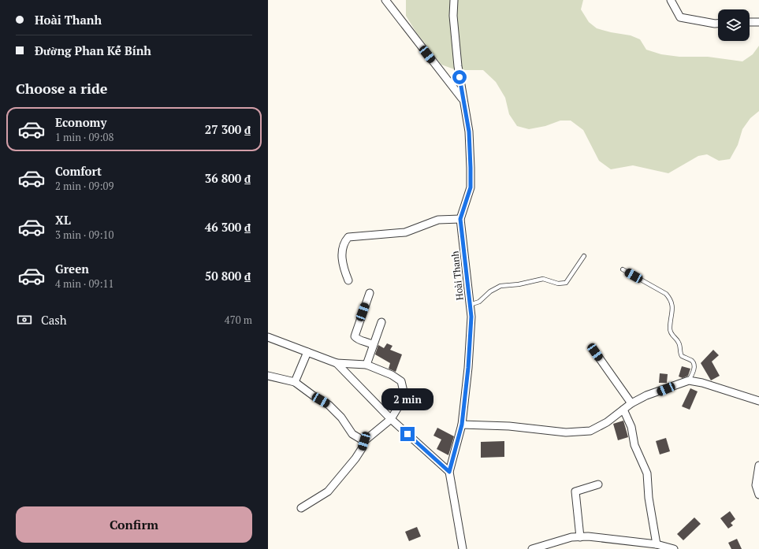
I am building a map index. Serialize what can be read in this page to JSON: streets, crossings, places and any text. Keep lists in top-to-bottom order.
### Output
{
  "streets": {
    "street": ["Hoài Thanh"]
  },
  "page": {
    "banner": ["Hoài Thanh", "Đường Phan Kế Bính"],
    "heading": "Choose a ride",
    "list": [
      {
        "name": "Economy",
        "note": "1 min · 09:08",
        "value": "27 300 ₫"
      },
      {
        "name": "Comfort",
        "note": "2 min · 09:09",
        "value": "36 800 ₫"
      },
      {
        "name": "XL",
        "note": "3 min · 09:10",
        "value": "46 300 ₫"
      },
      {
        "name": "Green",
        "note": "4 min · 09:11",
        "value": "50 800 ₫"
      }
    ],
    "pay": ["Cash", "470 m"],
    "bubble": "2 min",
    "buttons": "Confirm"
  }
}
